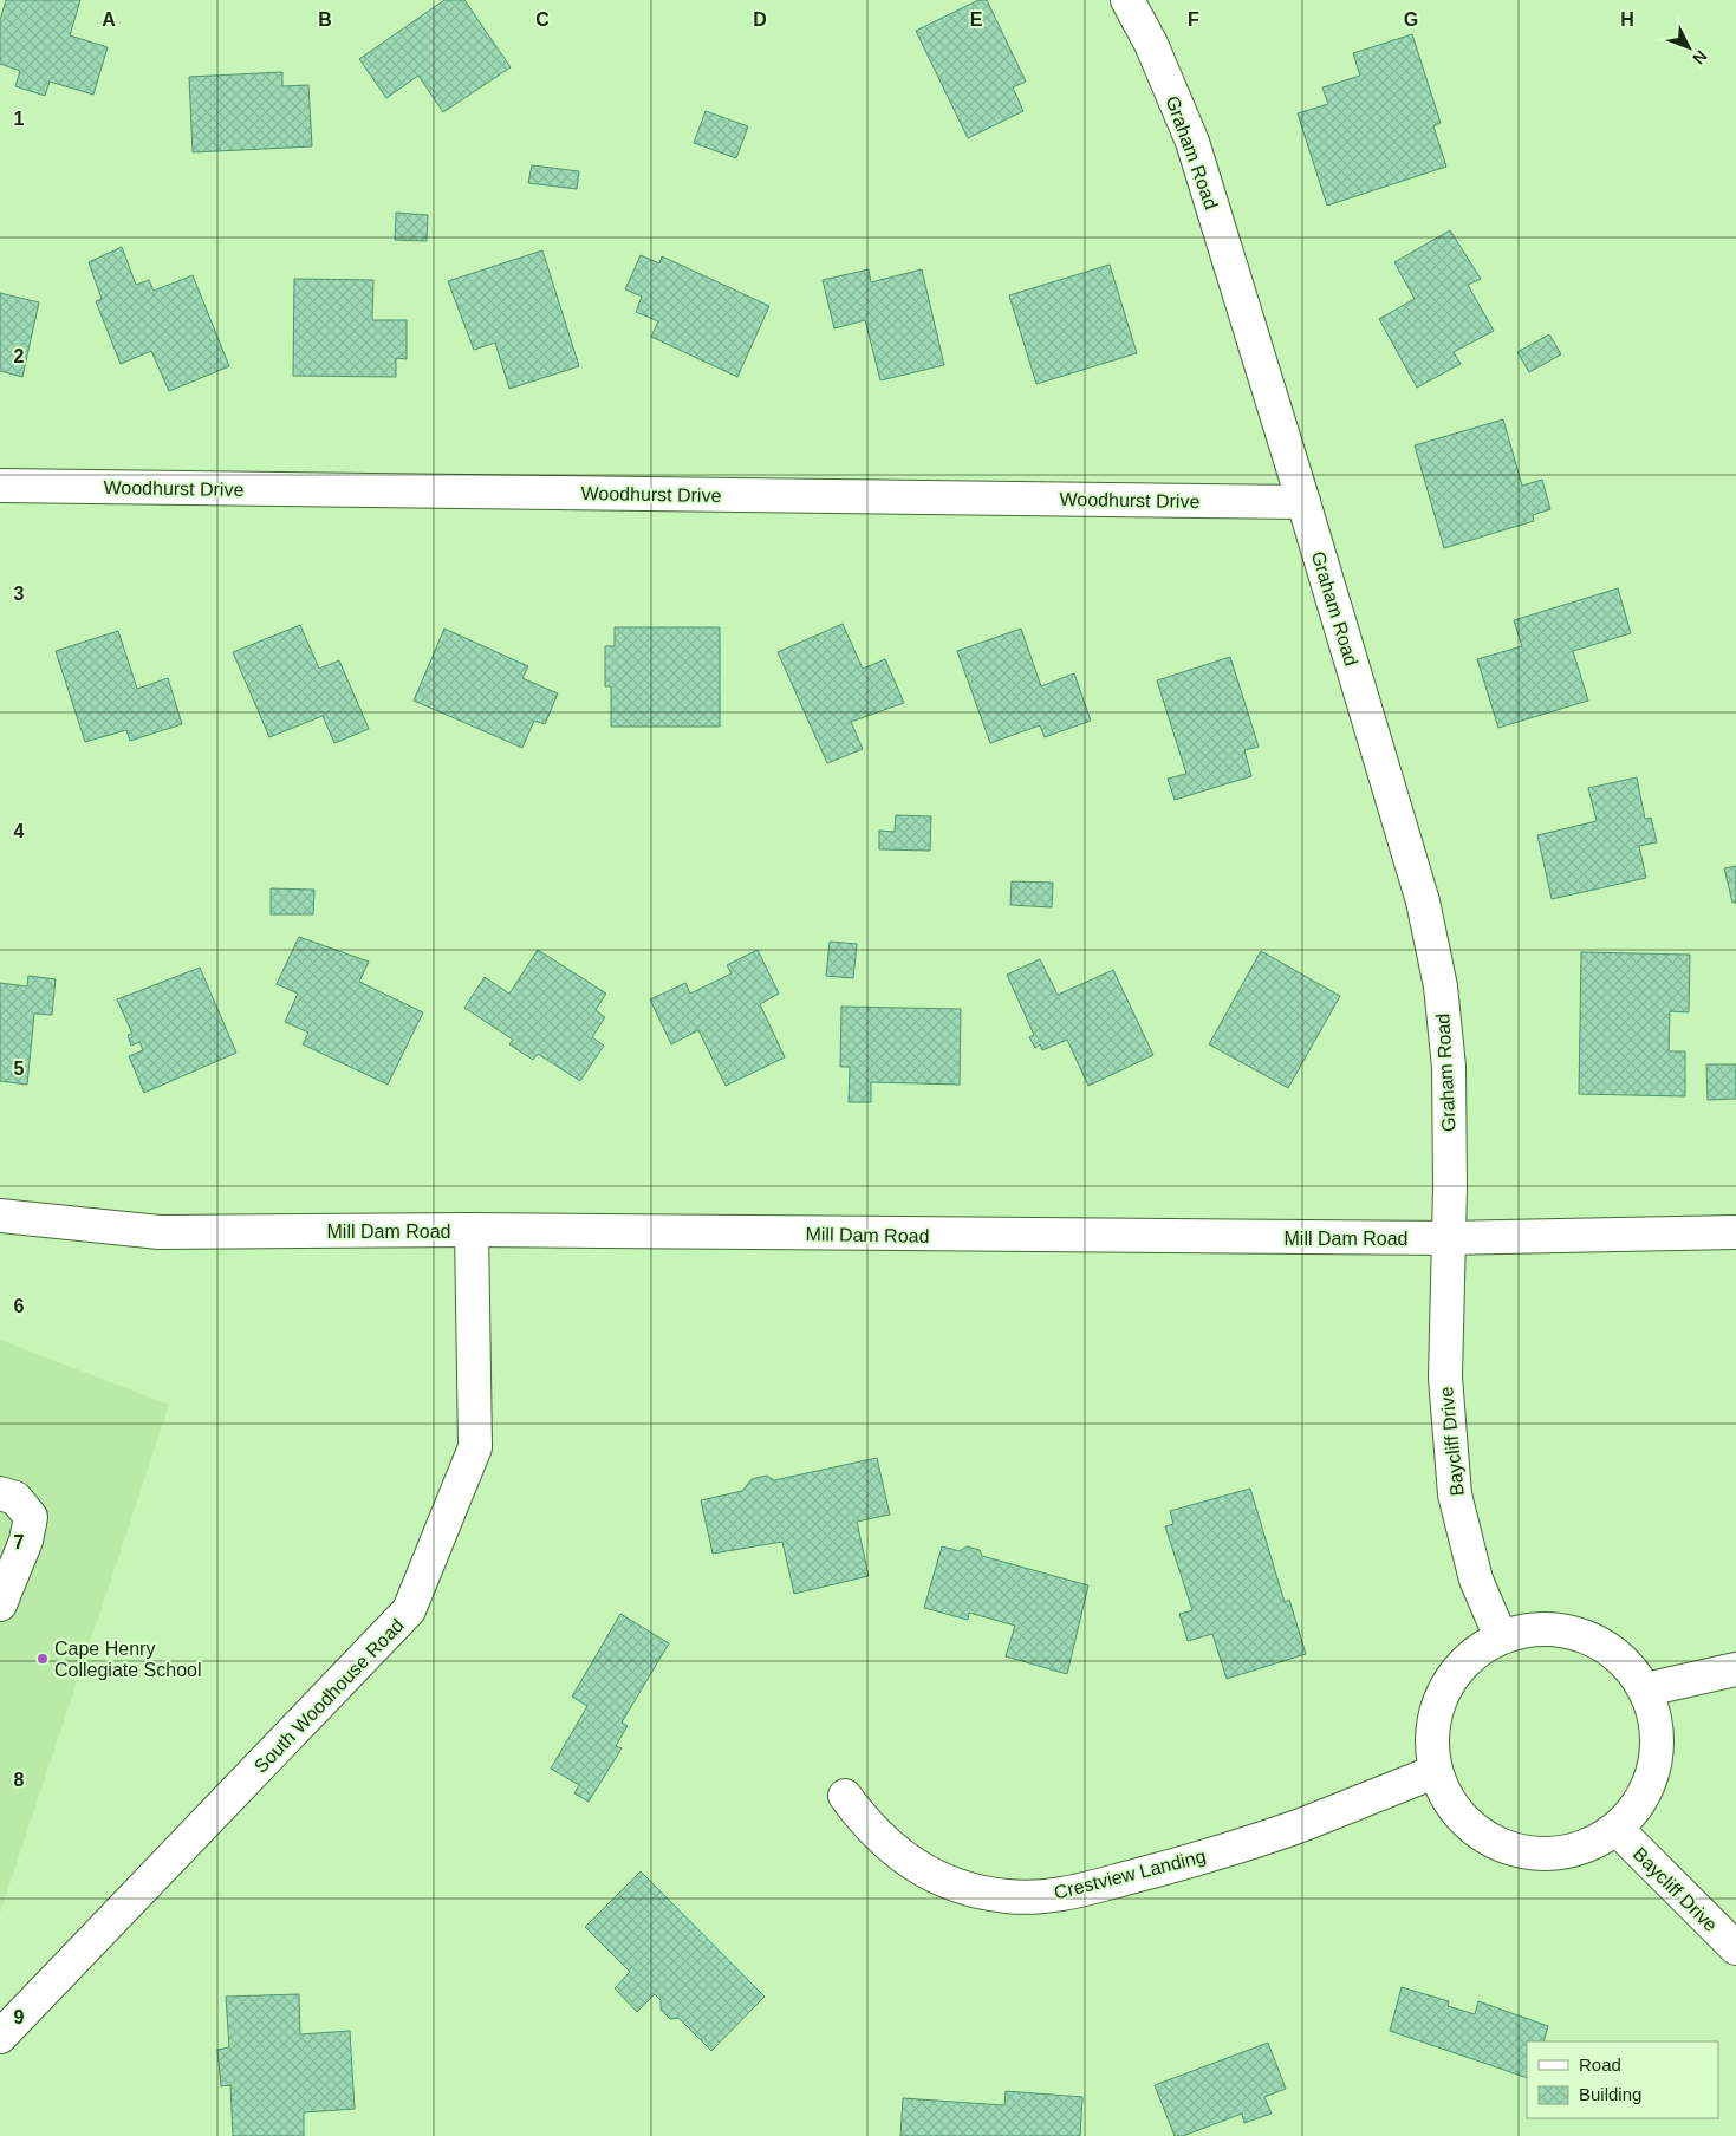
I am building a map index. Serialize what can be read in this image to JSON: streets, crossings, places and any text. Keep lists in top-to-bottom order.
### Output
{
  "streets": {
    "street": [
      "Graham Road",
      "Woodhurst Drive",
      "Mill Dam Road",
      "Baycliff Drive",
      "South Woodhouse Road",
      "Crestview Landing"
    ]
  },
  "crossings": [
    ["Graham Road", "Woodhurst Drive"],
    ["Graham Road", "Mill Dam Road"],
    ["Graham Road", "Baycliff Drive"],
    ["Mill Dam Road", "Baycliff Drive"],
    ["Mill Dam Road", "South Woodhouse Road"]
  ],
  "places": ["Cape Henry Collegiate School"],
  "legend": ["Road", "Building"],
  "north": "bottom right",
  "grid": {
    "columns": [
      "A",
      "B",
      "C",
      "D",
      "E",
      "F",
      "G",
      "H"
    ],
    "rows": [
      "1",
      "2",
      "3",
      "4",
      "5",
      "6",
      "7",
      "8",
      "9"
    ]
  }
}
